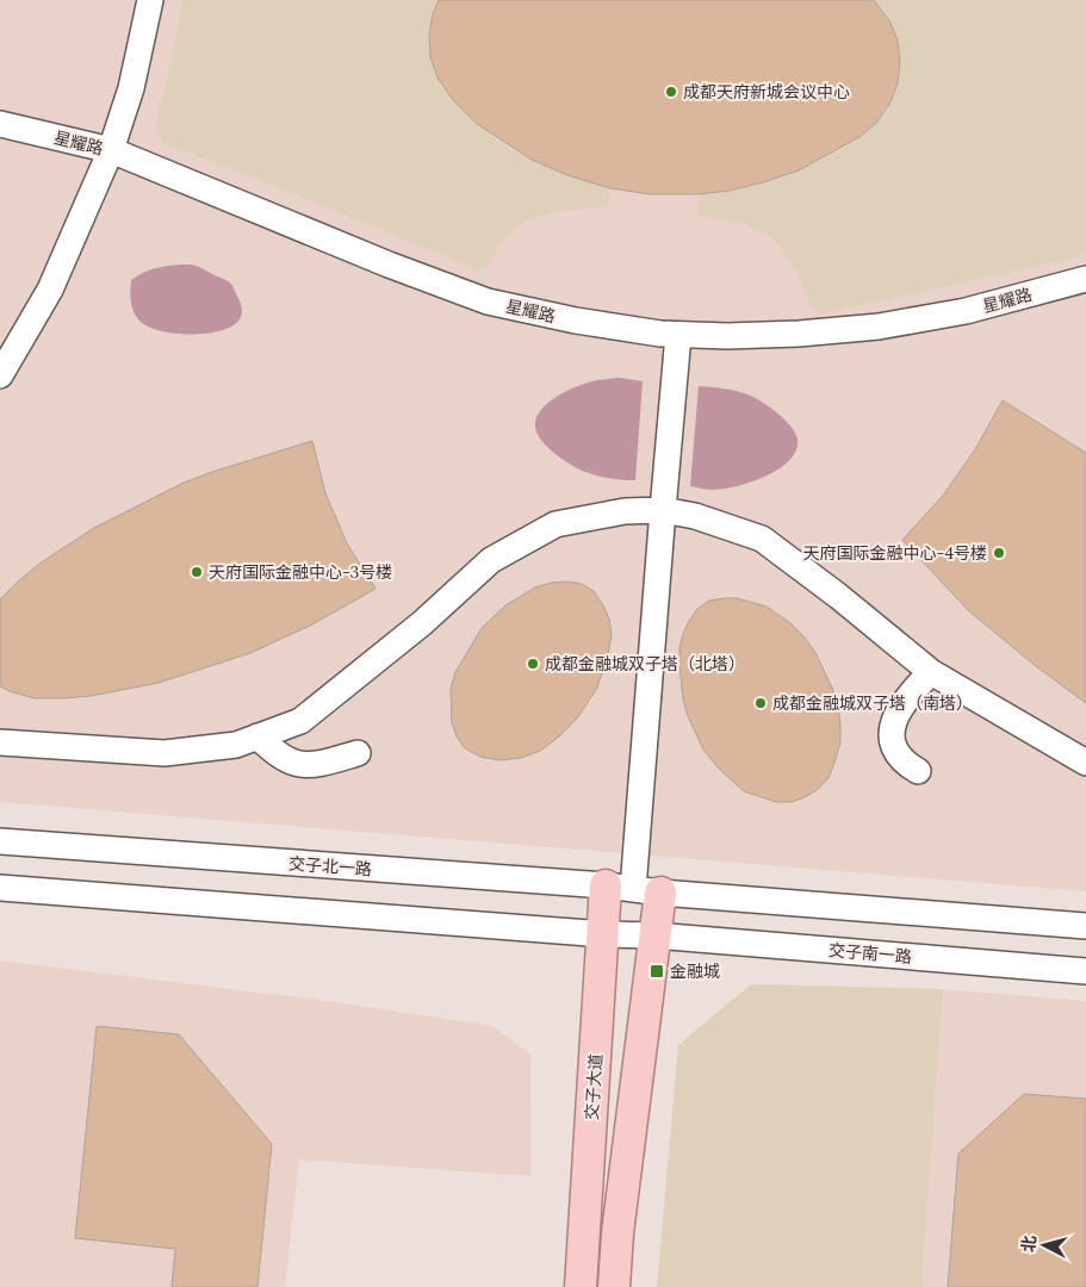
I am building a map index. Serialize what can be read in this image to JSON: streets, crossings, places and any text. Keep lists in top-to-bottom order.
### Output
{
  "streets": {
    "main road": ["交子大道"],
    "street": ["星耀路", "交子北一路", "交子南一路"]
  },
  "crossings": [
    ["交子北一路", "交子大道"]
  ],
  "places": {
    "other": [
      "成都天府新城会议中心",
      "天府国际金融中心-4号楼",
      "天府国际金融中心-3号楼",
      "成都金融城双子塔（北塔）",
      "成都金融城双子塔（南塔）"
    ],
    "transit": ["金融城"]
  },
  "north": "left"
}
